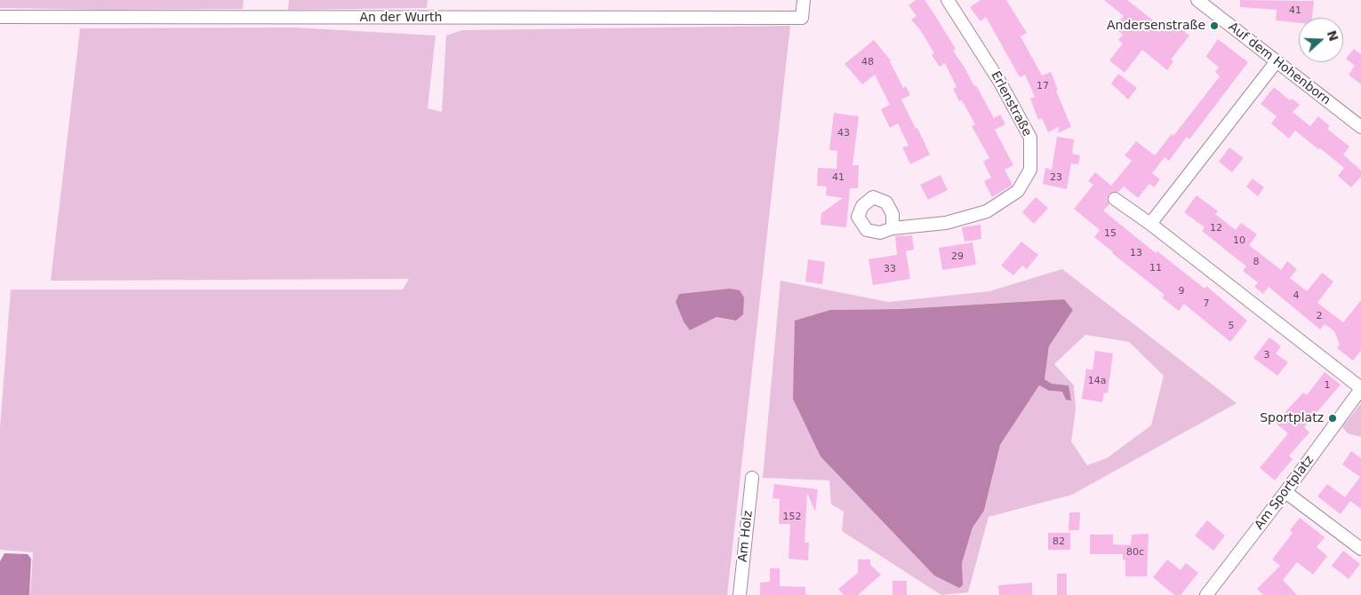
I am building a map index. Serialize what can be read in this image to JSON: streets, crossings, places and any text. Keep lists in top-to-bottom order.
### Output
{
  "streets": {
    "street": [
      "An der Wurth",
      "Auf dem Hohenborn",
      "Erlenstraße",
      "Am Sportplatz",
      "Am Holz"
    ]
  },
  "places": ["Andersenstraße", "Sportplatz"],
  "house_numbers": [
    "41",
    "48",
    "17",
    "43",
    "41",
    "23",
    "12",
    "15",
    "10",
    "13",
    "29",
    "8",
    "11",
    "33",
    "9",
    "4",
    "7",
    "2",
    "5",
    "3",
    "14a",
    "1",
    "152",
    "82",
    "80c"
  ],
  "north": "right"
}
